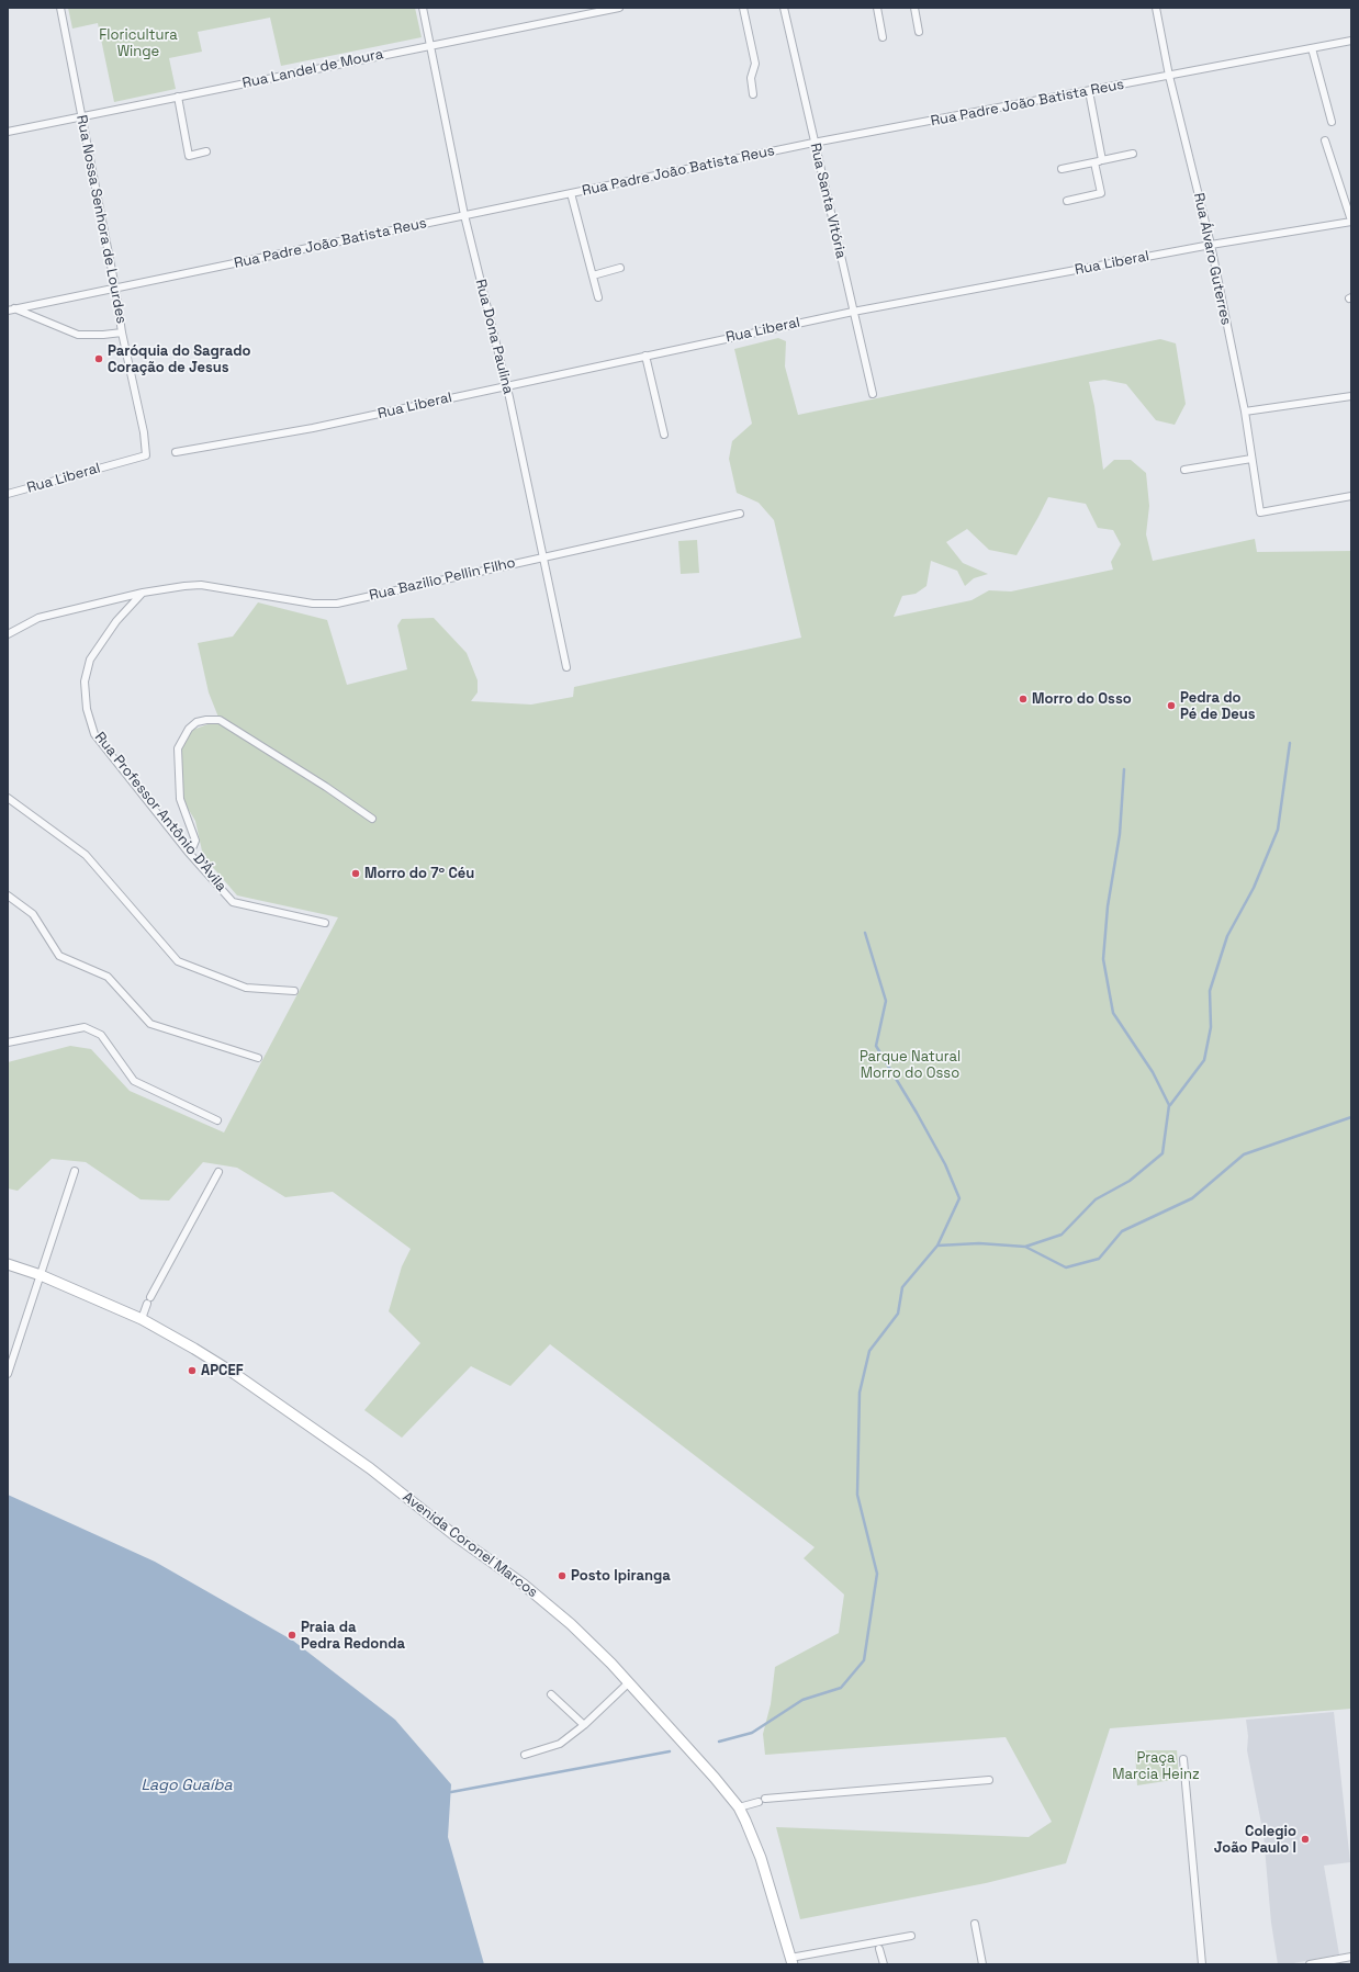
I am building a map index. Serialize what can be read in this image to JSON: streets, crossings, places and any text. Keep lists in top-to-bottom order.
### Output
{
  "streets": {
    "main road": ["Avenida Coronel Marcos"],
    "street": [
      "Rua Landel de Moura",
      "Rua Padre João Batista Reus",
      "Rua Santa Vitória",
      "Rua Nossa Senhora de Lourdes",
      "Rua Álvaro Guterres",
      "Rua Liberal",
      "Rua Dona Paulina",
      "Rua Bazilio Pellin Filho",
      "Rua Professor Antônio D'Ávila"
    ]
  },
  "crossings": [
    ["Rua Landel de Moura", "Rua Nossa Senhora de Lourdes"],
    ["Rua Landel de Moura", "Rua Dona Paulina"],
    ["Rua Padre João Batista Reus", "Rua Santa Vitória"],
    ["Rua Padre João Batista Reus", "Rua Nossa Senhora de Lourdes"],
    ["Rua Padre João Batista Reus", "Rua Álvaro Guterres"],
    ["Rua Padre João Batista Reus", "Rua Dona Paulina"],
    ["Rua Santa Vitória", "Rua Liberal"],
    ["Rua Nossa Senhora de Lourdes", "Rua Liberal"],
    ["Rua Álvaro Guterres", "Rua Liberal"],
    ["Rua Liberal", "Rua Dona Paulina"],
    ["Rua Dona Paulina", "Rua Bazilio Pellin Filho"],
    ["Rua Bazilio Pellin Filho", "Rua Professor Antônio D'Ávila"]
  ],
  "water": ["Lago Guaíba"],
  "parks": ["Floricultura Winge", "Parque Natural Morro do Osso", "Praça Marcia Heinz"],
  "places": [
    "Paróquia do Sagrado Coração de Jesus",
    "Morro do Osso",
    "Pedra do Pé de Deus",
    "Morro do 7º Céu",
    "APCEF",
    "Posto Ipiranga",
    "Praia da Pedra Redonda",
    "Colegio João Paulo I"
  ]
}
